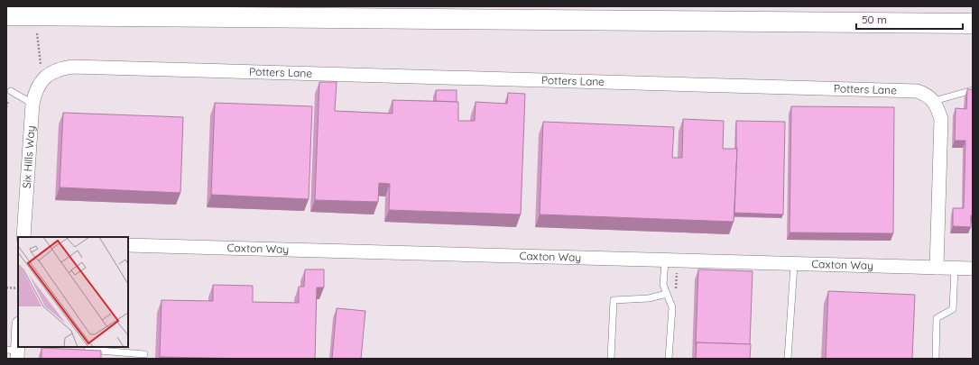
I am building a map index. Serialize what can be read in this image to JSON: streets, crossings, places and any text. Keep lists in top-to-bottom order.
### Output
{
  "streets": {
    "street": ["Potters Lane", "Six Hills Way", "Caxton Way"]
  },
  "crossings": [
    ["Potters Lane", "Six Hills Way"]
  ],
  "scale_bar": "50 m"
}
